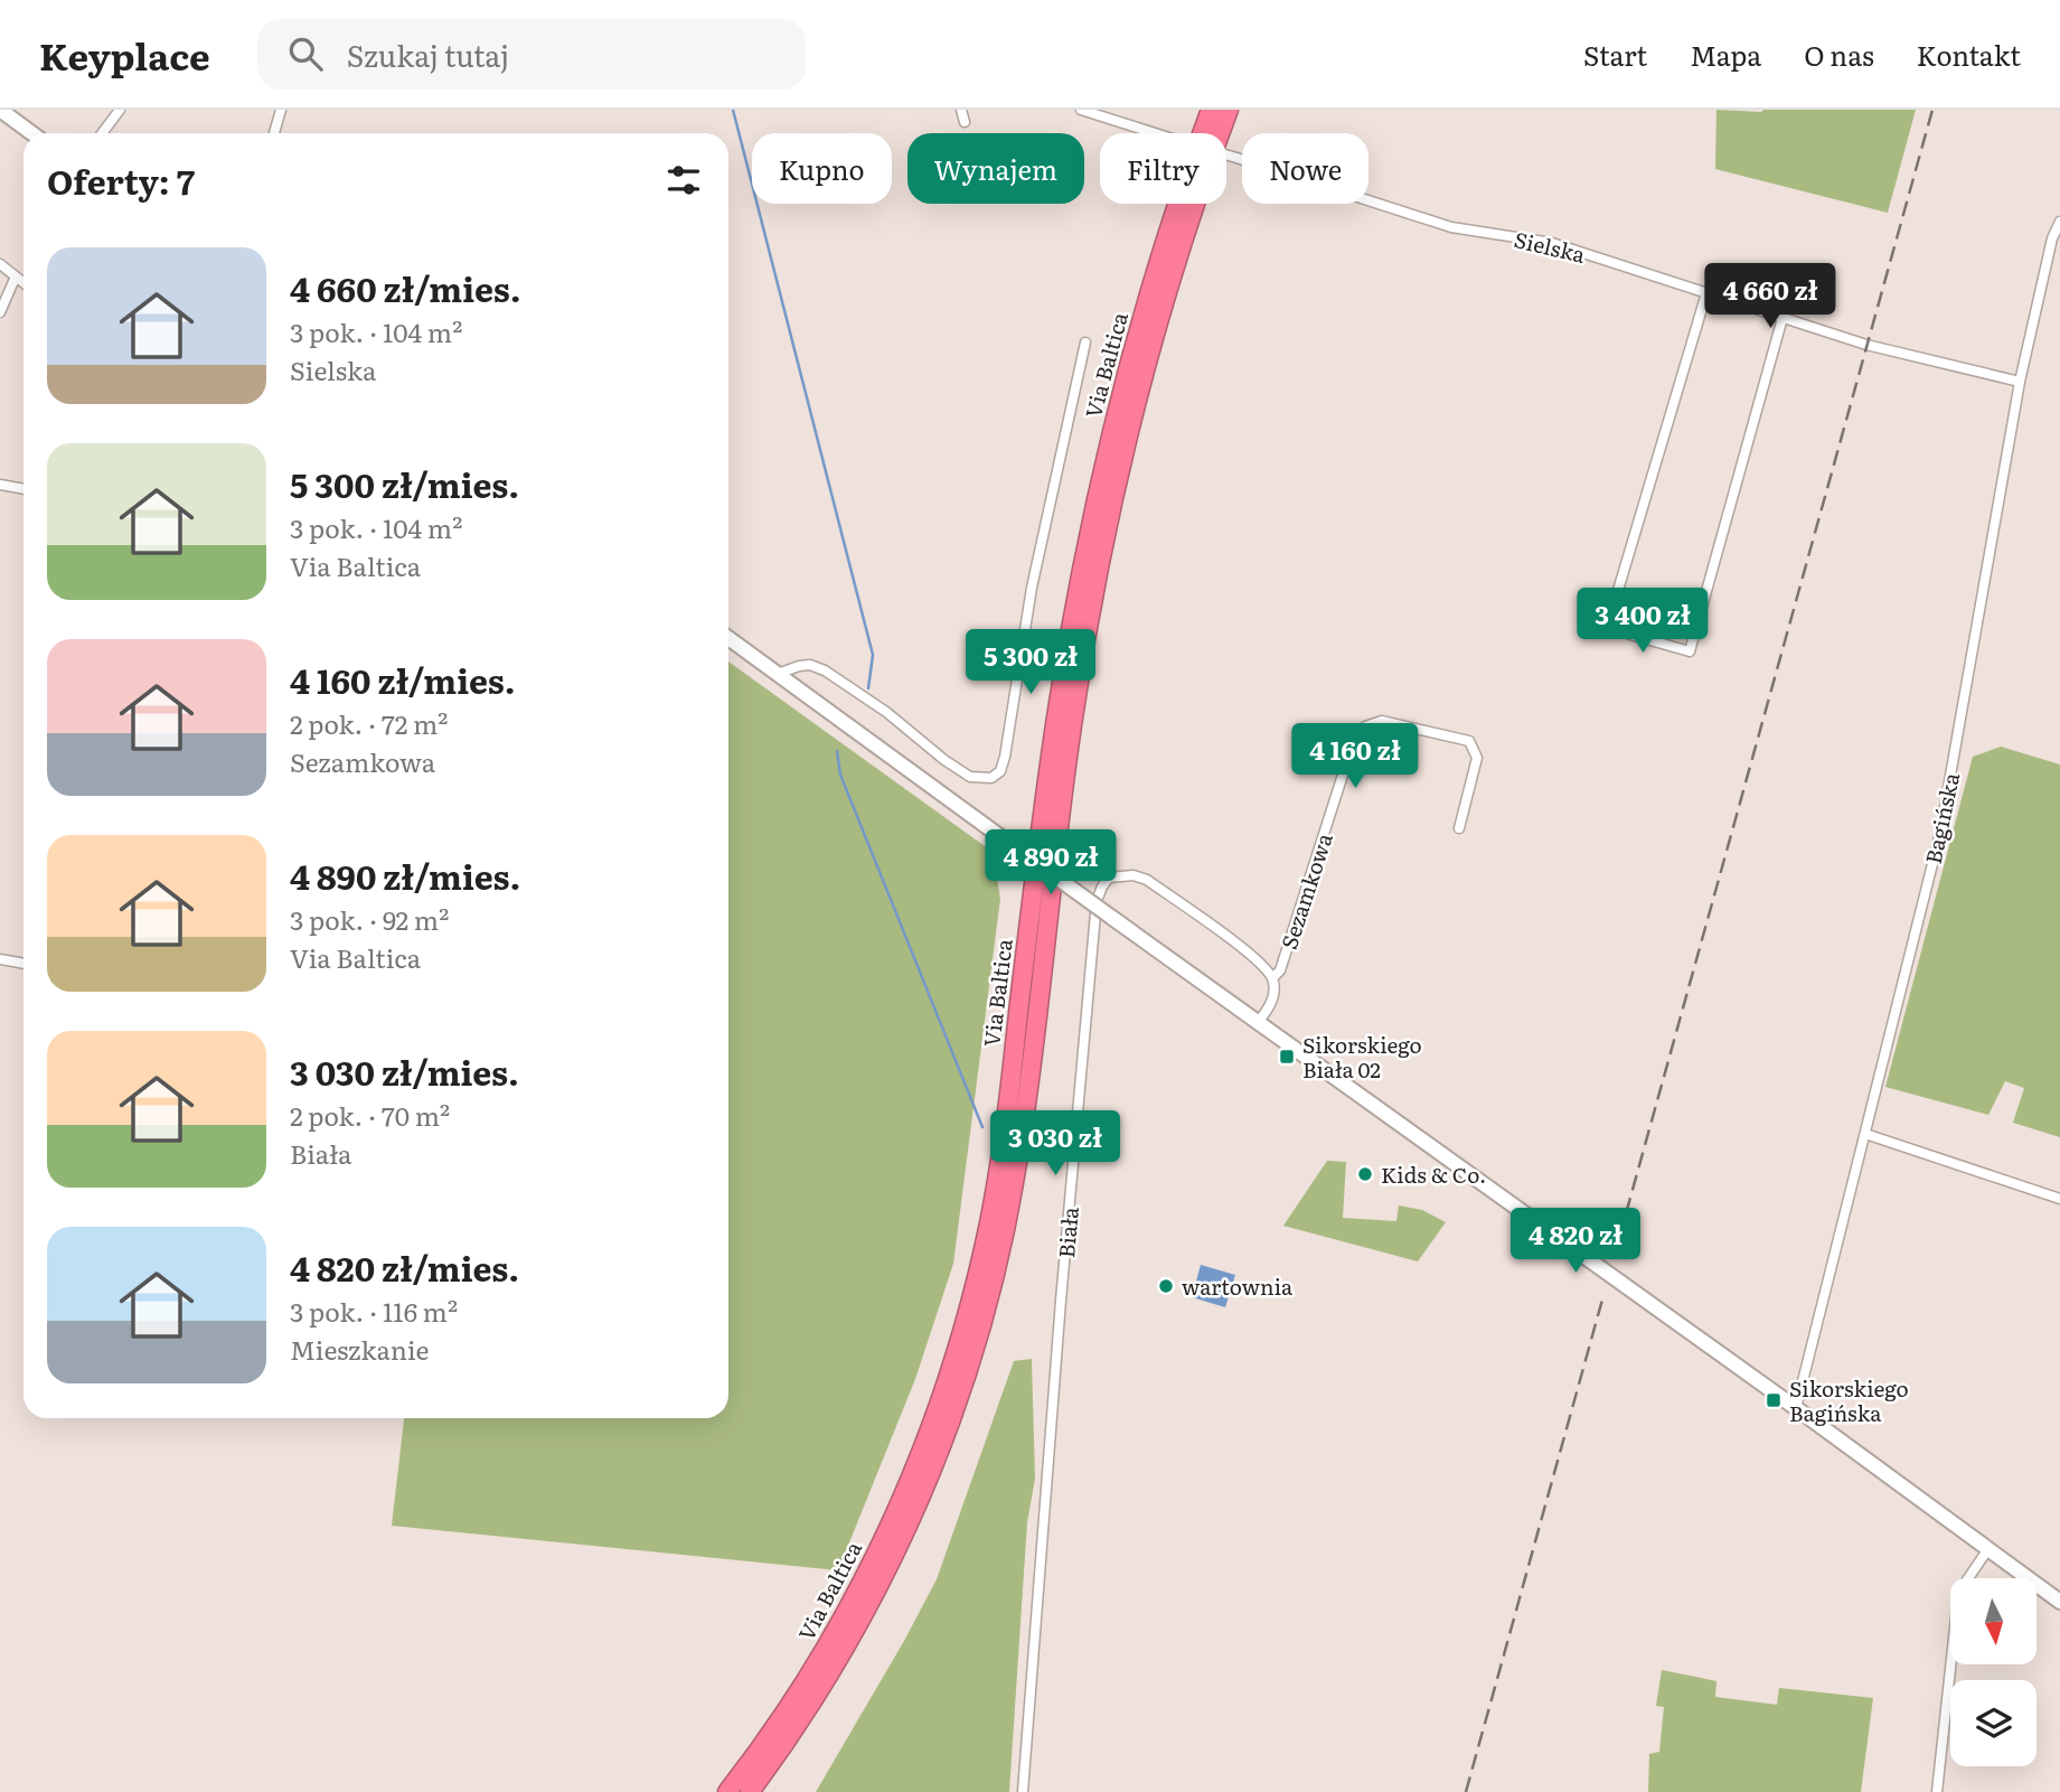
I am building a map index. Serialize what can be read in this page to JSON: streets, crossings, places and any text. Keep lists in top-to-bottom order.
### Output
{
  "streets": {
    "highway": ["Via Baltica"],
    "street": [
      "Sielska",
      "Bagińska",
      "Sezamkowa",
      "Biała"
    ]
  },
  "crossings": [
    ["Sielska", "Bagińska"],
    ["Sezamkowa", "Biała"]
  ],
  "places": {
    "transit": ["Sikorskiego Biała 02", "Sikorskiego Bagińska"],
    "other": ["Kids & Co.", "wartownia"]
  },
  "north": "bottom",
  "page": {
    "header": "Keyplace",
    "search": "Szukaj tutaj",
    "nav": [
      "Start",
      "Mapa",
      "O nas",
      "Kontakt"
    ],
    "chip": [
      "Kupno",
      "Wynajem",
      "Filtry",
      "Nowe"
    ],
    "heading": "Oferty: 7",
    "list": [
      {
        "name": "4 660 zł/mies.",
        "note": "3 pok. · 104 m² · Sielska"
      },
      {
        "name": "5 300 zł/mies.",
        "note": "3 pok. · 104 m² · Via Baltica"
      },
      {
        "name": "4 160 zł/mies.",
        "note": "2 pok. · 72 m² · Sezamkowa"
      },
      {
        "name": "4 890 zł/mies.",
        "note": "3 pok. · 92 m² · Via Baltica"
      },
      {
        "name": "3 030 zł/mies.",
        "note": "2 pok. · 70 m² · Biała"
      },
      {
        "name": "4 820 zł/mies.",
        "note": "3 pok. · 116 m² · Mieszkanie"
      }
    ],
    "price": [
      "4 660 zł",
      "3 400 zł",
      "5 300 zł",
      "4 160 zł",
      "4 890 zł",
      "3 030 zł",
      "4 820 zł"
    ]
  }
}
